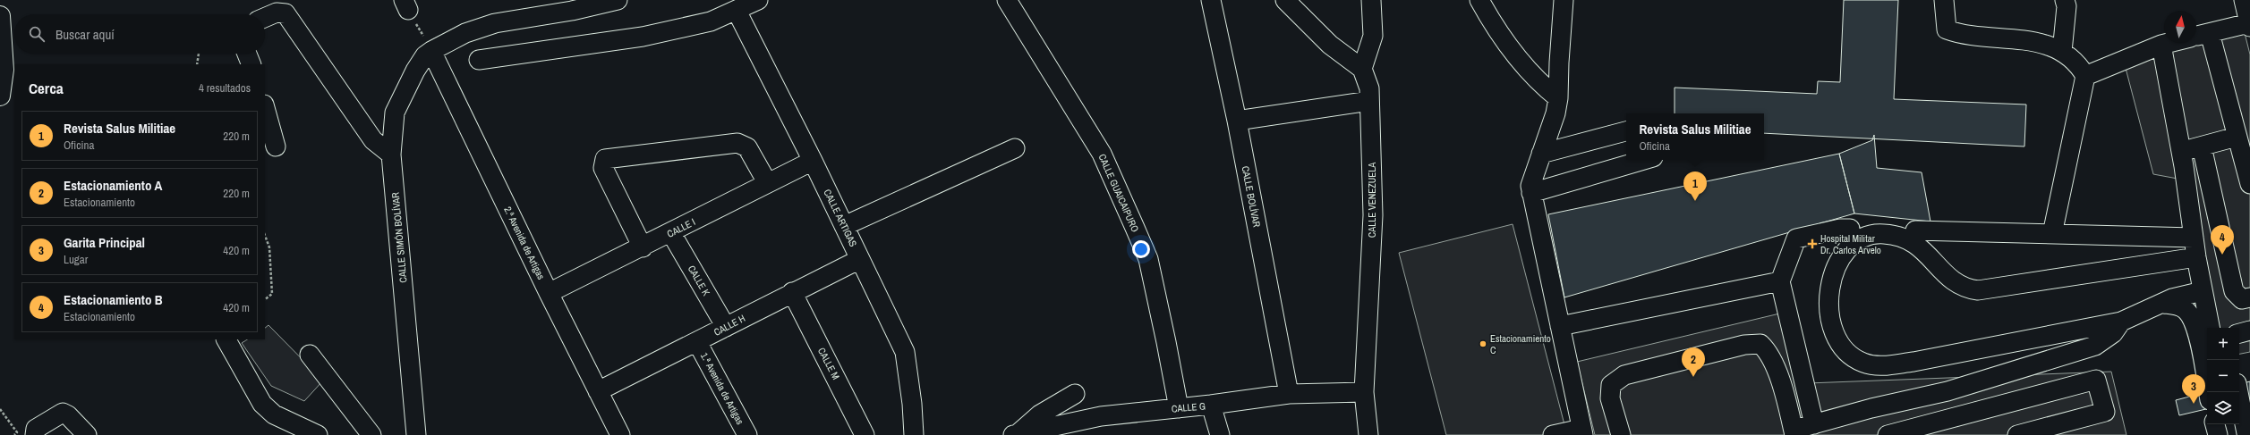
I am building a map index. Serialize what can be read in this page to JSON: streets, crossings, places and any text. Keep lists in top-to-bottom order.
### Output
{
  "streets": {
    "street": [
      "CALLE GUAICAIPURO",
      "CALLE BOLÍVAR",
      "CALLE VENEZUELA",
      "CALLE ARTIGAS",
      "CALLE I",
      "CALLE SIMÓN BOLÍVAR",
      "2.ª Avenida de Artigas",
      "CALLE K",
      "CALLE H",
      "CALLE M",
      "1.ª Avenida de Artigas",
      "CALLE G"
    ]
  },
  "crossings": [
    ["CALLE GUAICAIPURO", "CALLE G"],
    ["CALLE BOLÍVAR", "CALLE G"],
    ["CALLE VENEZUELA", "CALLE G"],
    ["CALLE ARTIGAS", "CALLE I"],
    ["CALLE ARTIGAS", "CALLE H"],
    ["CALLE I", "2.ª Avenida de Artigas"],
    ["CALLE I", "CALLE K"],
    ["CALLE SIMÓN BOLÍVAR", "2.ª Avenida de Artigas"],
    ["2.ª Avenida de Artigas", "CALLE H"],
    ["CALLE K", "CALLE H"],
    ["CALLE H", "CALLE M"],
    ["CALLE H", "1.ª Avenida de Artigas"]
  ],
  "places": {
    "health": ["Hospital Militar Dr. Carlos Arvelo"],
    "other": ["Estacionamiento C"]
  },
  "north": "top",
  "page": {
    "search": "Buscar aquí",
    "heading": ["Cerca", "4 resultados"],
    "list": [
      {
        "mark": "1",
        "name": "Revista Salus Militiae",
        "note": "Oficina",
        "value": "220 m"
      },
      {
        "mark": "2",
        "name": "Estacionamiento A",
        "note": "Estacionamiento",
        "value": "220 m"
      },
      {
        "mark": "3",
        "name": "Garita Principal",
        "note": "Lugar",
        "value": "420 m"
      },
      {
        "mark": "4",
        "name": "Estacionamiento B",
        "note": "Estacionamiento",
        "value": "420 m"
      }
    ],
    "popup": ["Revista Salus Militiae", "Oficina"],
    "pins": [
      "1",
      "4",
      "2",
      "3"
    ],
    "map_buttons": ["+", "−"]
  }
}
